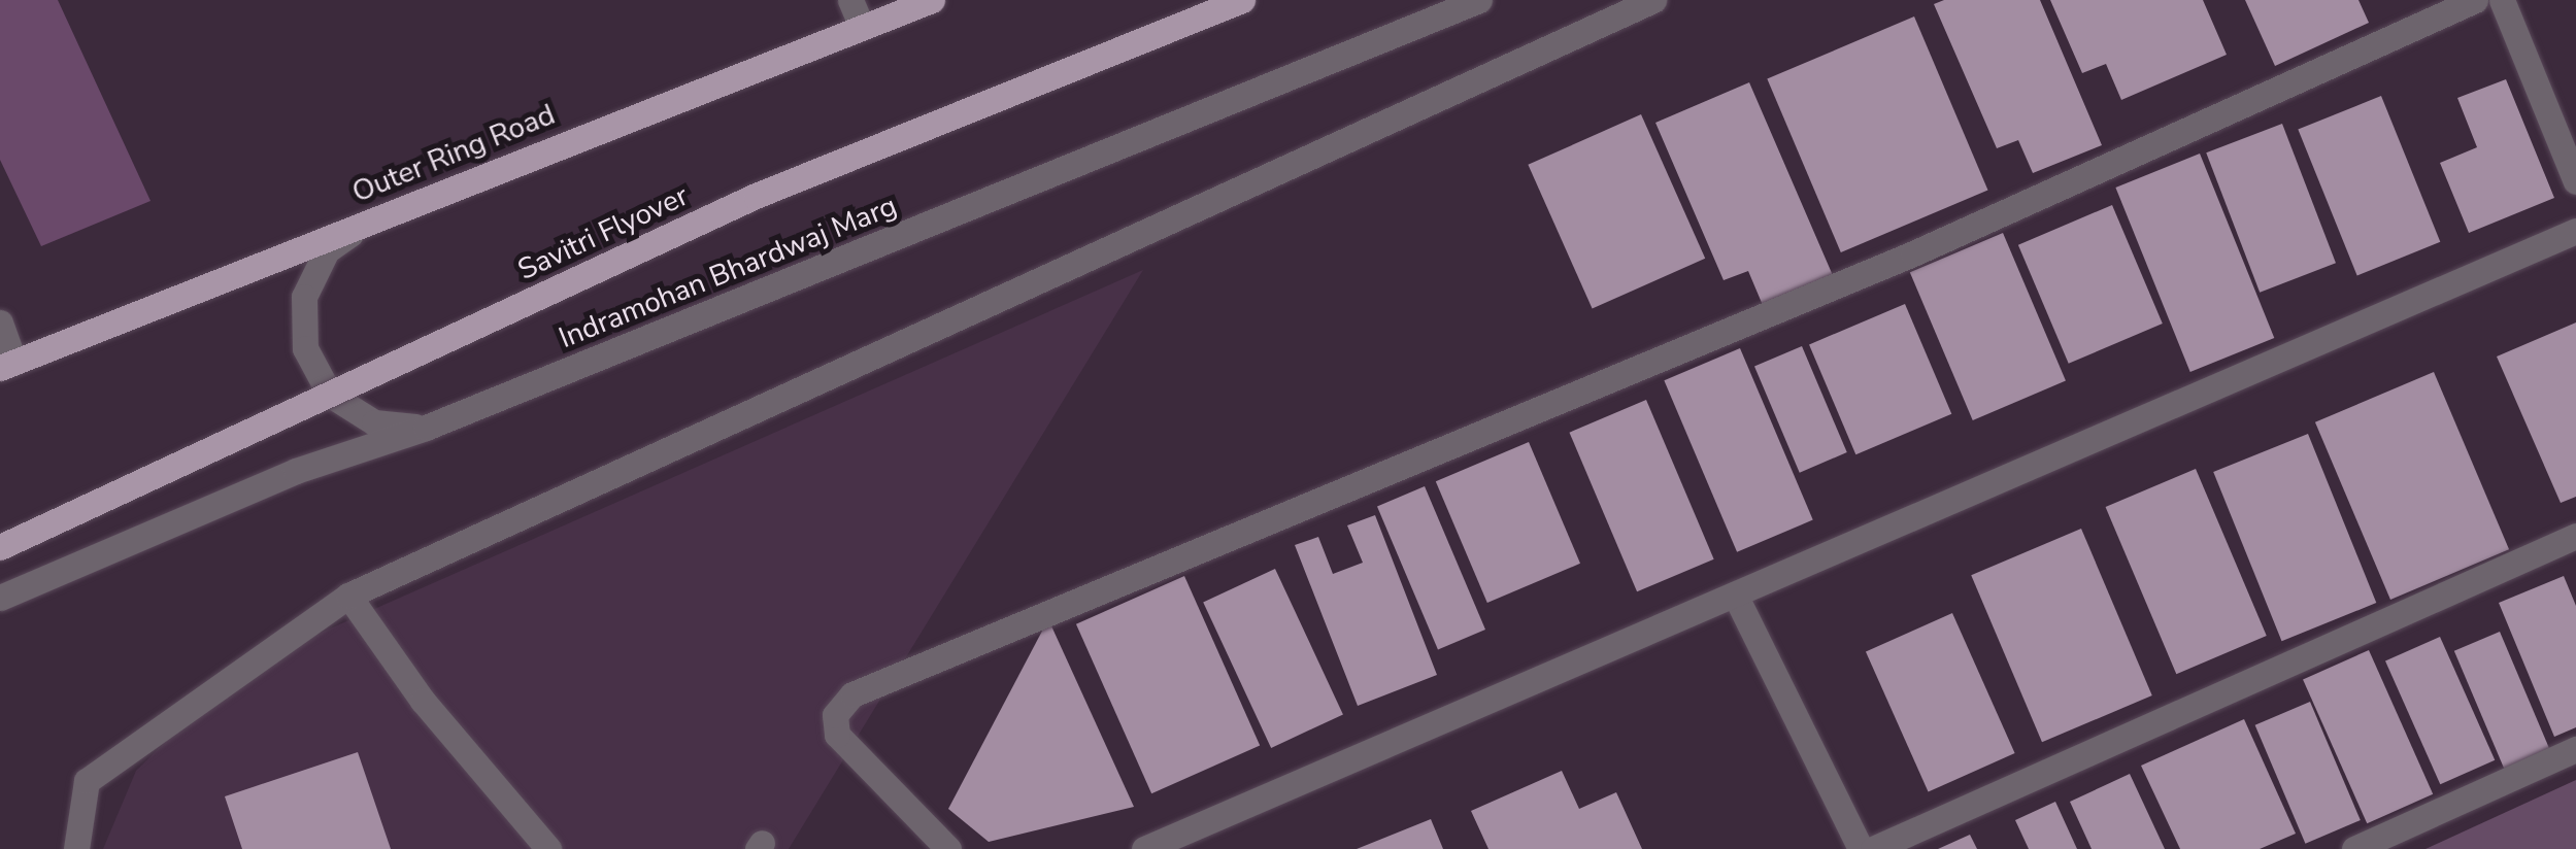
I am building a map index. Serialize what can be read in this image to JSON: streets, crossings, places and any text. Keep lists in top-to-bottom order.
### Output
{
  "streets": {
    "main road": ["Outer Ring Road", "Savitri Flyover"],
    "street": ["Indramohan Bhardwaj Marg"]
  }
}
